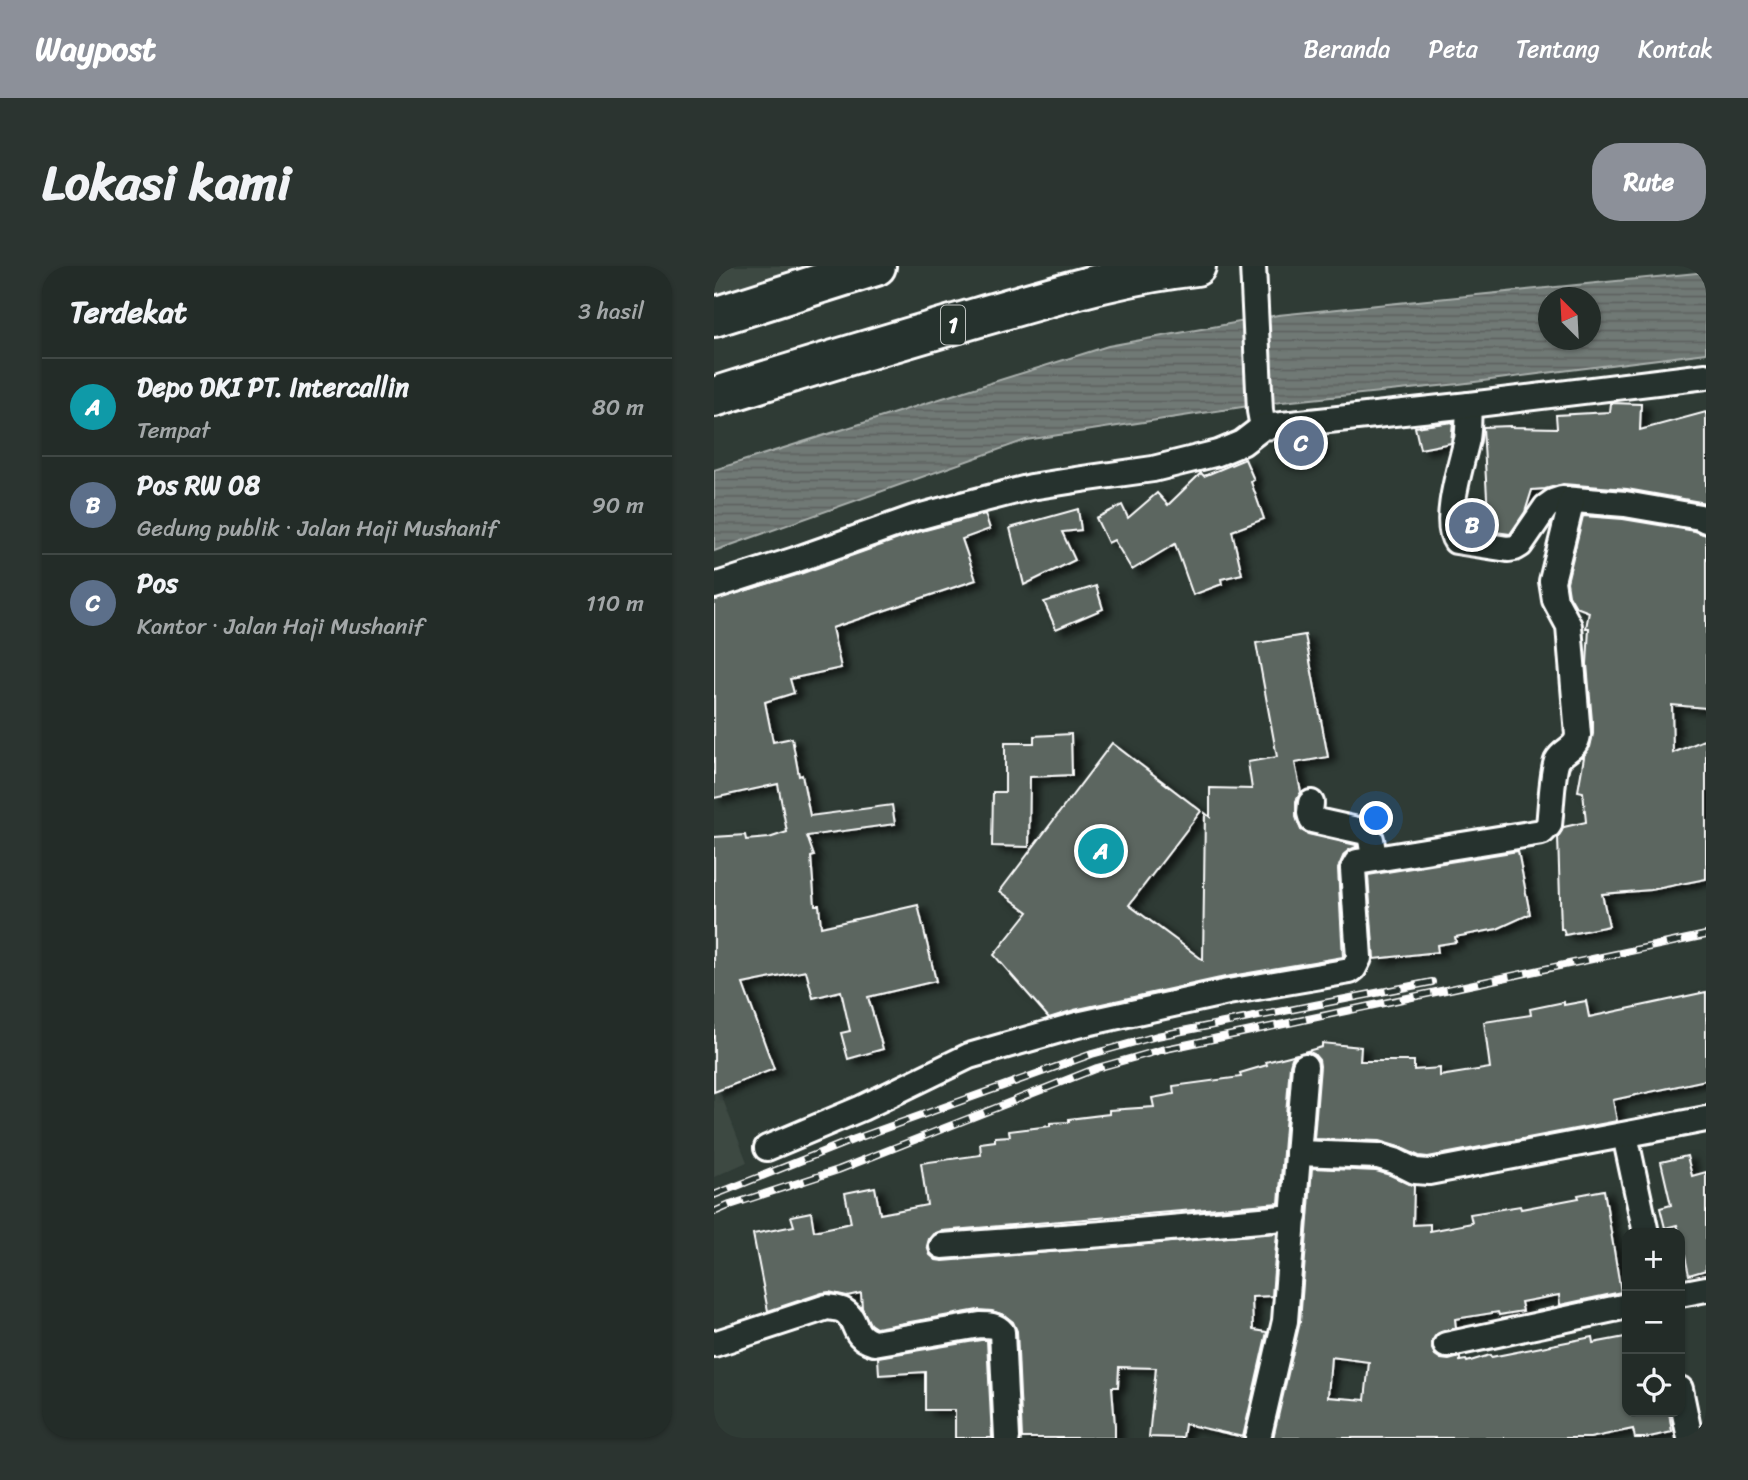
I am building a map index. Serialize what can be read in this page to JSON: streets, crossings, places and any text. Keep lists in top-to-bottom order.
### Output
{
  "streets": {
    "highway": ["1"]
  },
  "north": "top left",
  "page": {
    "header": "Waypost",
    "nav": [
      "Beranda",
      "Peta",
      "Tentang",
      "Kontak"
    ],
    "title": "Lokasi kami",
    "buttons": "Rute",
    "heading": ["Terdekat", "3 hasil"],
    "list": [
      {
        "mark": "A",
        "name": "Depo DKI PT. Intercallin",
        "note": "Tempat",
        "value": "80 m"
      },
      {
        "mark": "B",
        "name": "Pos RW 08",
        "note": "Gedung publik · Jalan Haji Mushanif",
        "value": "90 m"
      },
      {
        "mark": "C",
        "name": "Pos",
        "note": "Kantor · Jalan Haji Mushanif",
        "value": "110 m"
      }
    ],
    "pins": ["C", "B", "A"],
    "map_buttons": ["+", "−"]
  }
}
